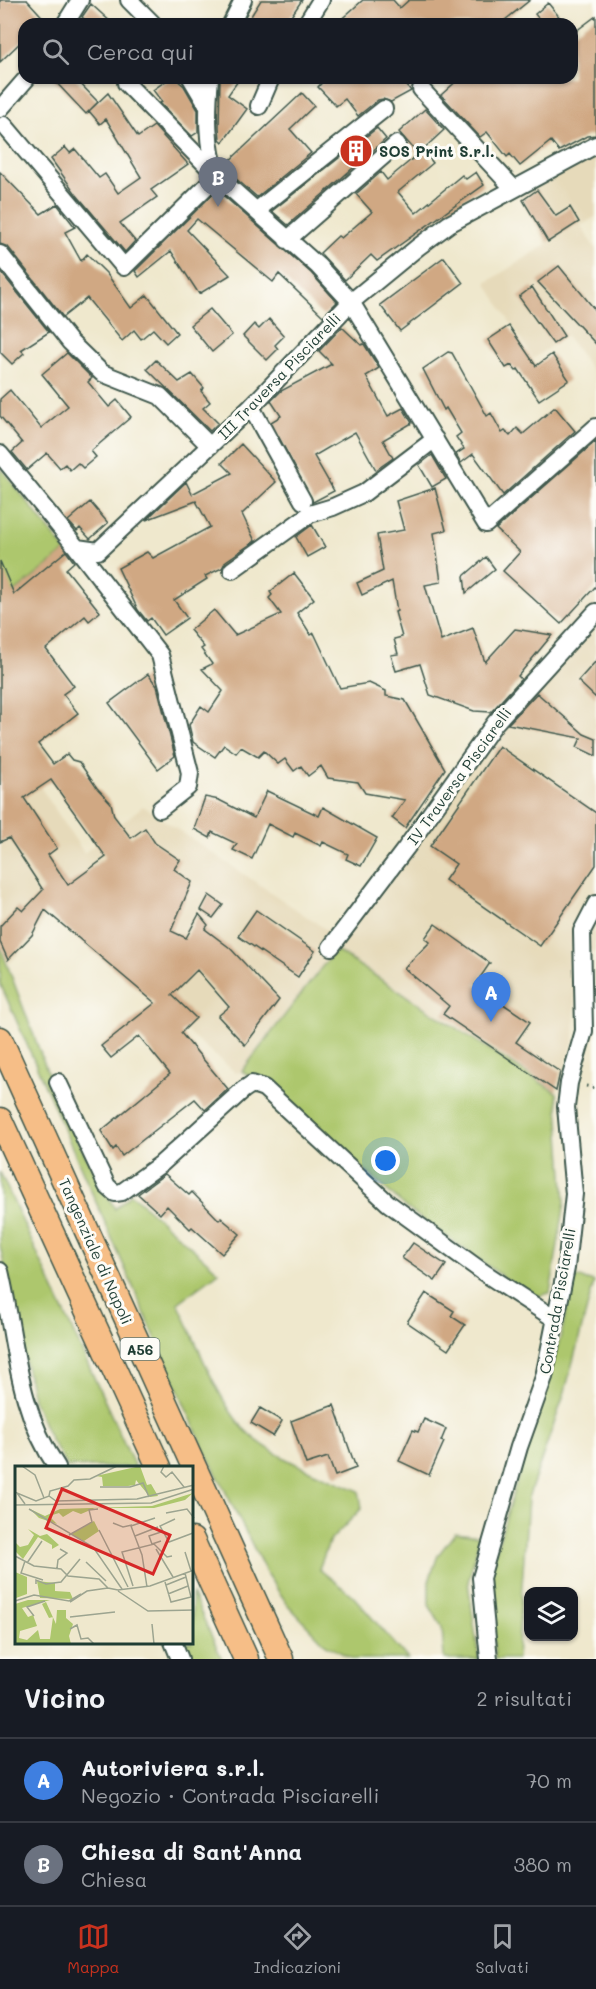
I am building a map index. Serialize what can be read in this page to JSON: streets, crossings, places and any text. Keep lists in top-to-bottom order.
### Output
{
  "streets": {
    "highway": ["Tangenziale di Napoli", "A56"],
    "street": ["III Traversa Pisciarelli", "IV Traversa Pisciarelli", "Contrada Pisciarelli"]
  },
  "places": {
    "building": ["SOS Print S.r.l."]
  },
  "page": {
    "search": "Cerca qui",
    "pins": ["B", "A"],
    "heading": ["Vicino", "2 risultati"],
    "list": [
      {
        "mark": "A",
        "name": "Autoriviera s.r.l.",
        "note": "Negozio · Contrada Pisciarelli",
        "value": "70 m"
      },
      {
        "mark": "B",
        "name": "Chiesa di Sant'Anna",
        "note": "Chiesa",
        "value": "380 m"
      }
    ],
    "nav": ["Mappa", "Indicazioni", "Salvati"]
  }
}
